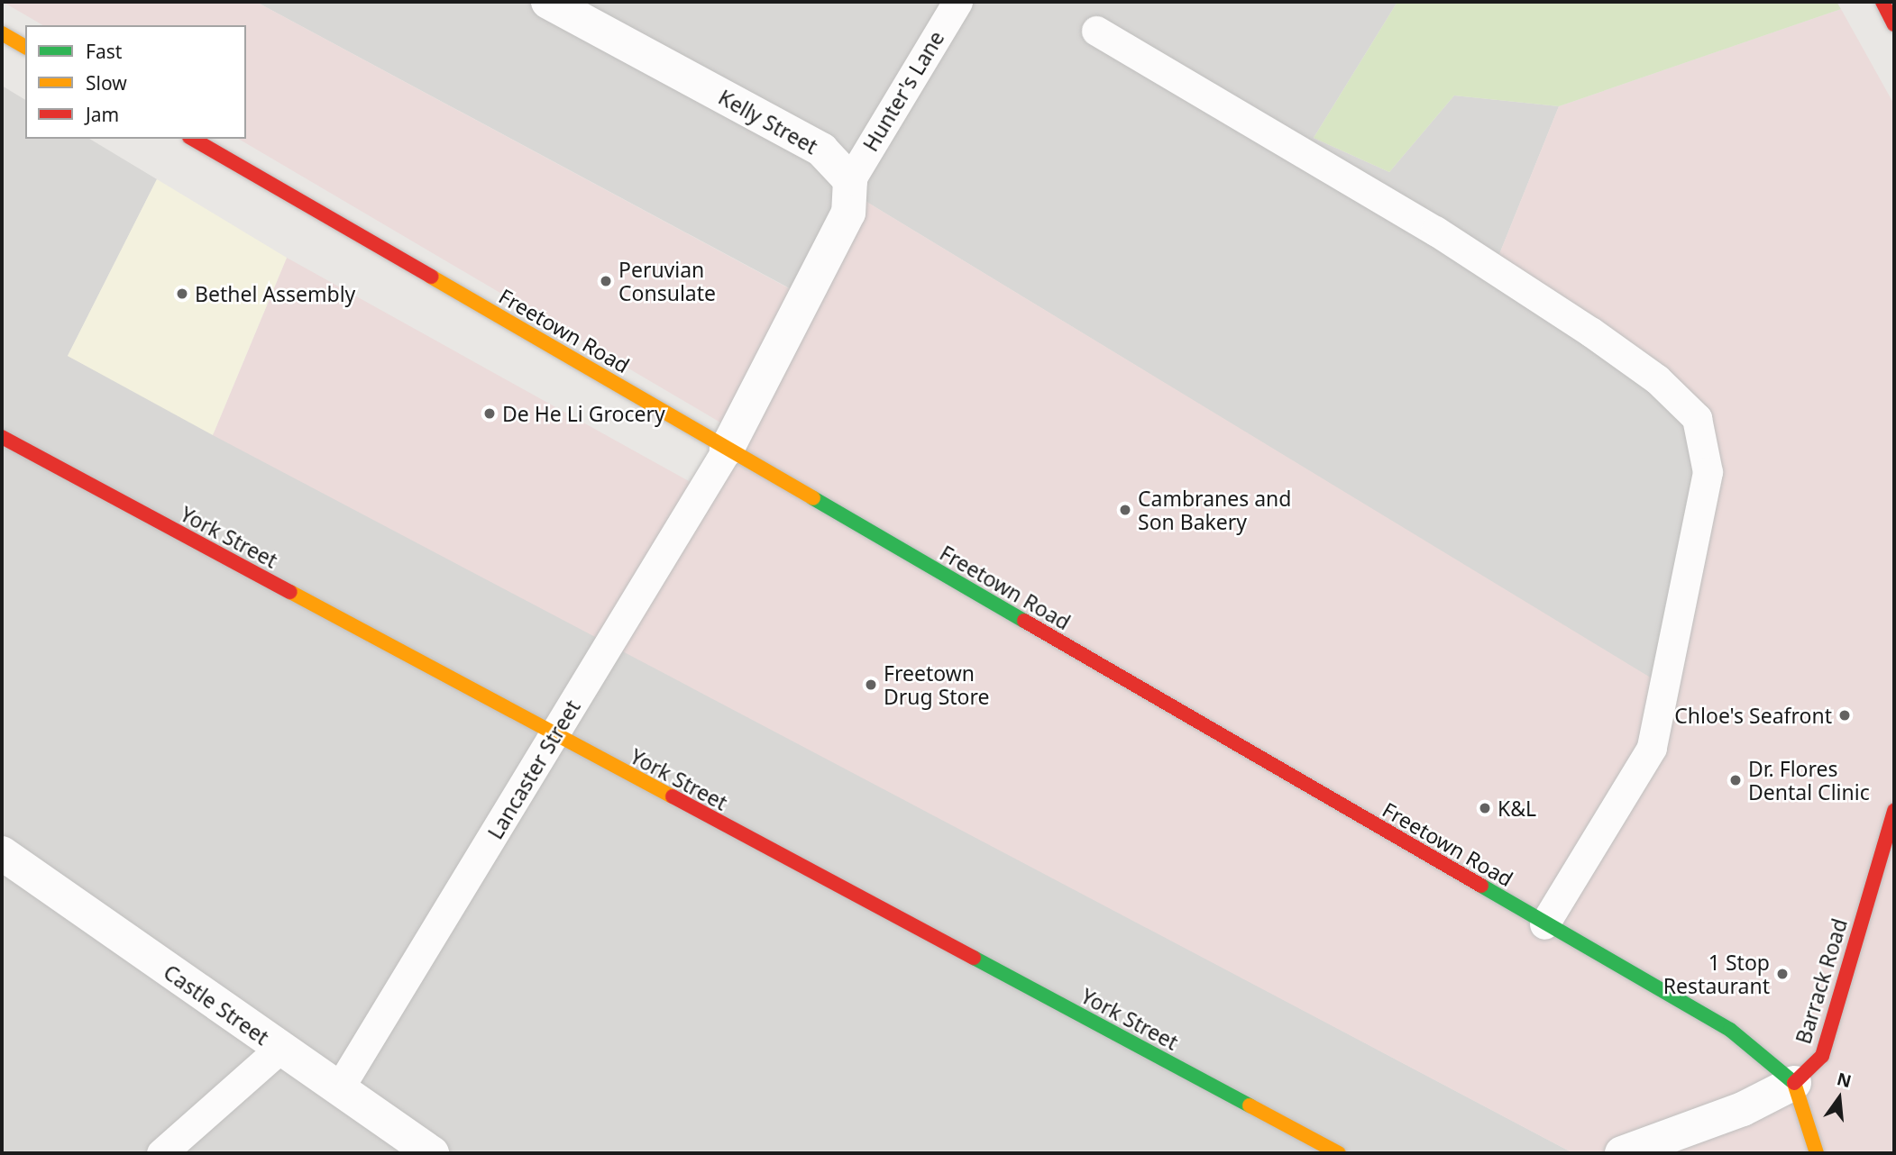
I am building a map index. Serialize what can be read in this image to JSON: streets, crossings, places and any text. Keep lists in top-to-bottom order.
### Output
{
  "streets": {
    "main road": ["Freetown Road", "York Street", "Barrack Road"],
    "street": ["Kelly Street", "Castle Street"],
    "lane": ["Hunter's Lane", "Lancaster Street"]
  },
  "crossings": [
    ["Hunter's Lane", "Kelly Street"],
    ["Freetown Road", "Lancaster Street"],
    ["Freetown Road", "Barrack Road"],
    ["York Street", "Lancaster Street"],
    ["Lancaster Street", "Castle Street"]
  ],
  "places": [
    "Peruvian Consulate",
    "Bethel Assembly",
    "De He Li Grocery",
    "Cambranes and Son Bakery",
    "Freetown Drug Store",
    "Chloe's Seafront",
    "Dr. Flores Dental Clinic",
    "K&L",
    "1 Stop Restaurant"
  ],
  "legend": ["Fast", "Slow", "Jam"],
  "north": "top"
}
